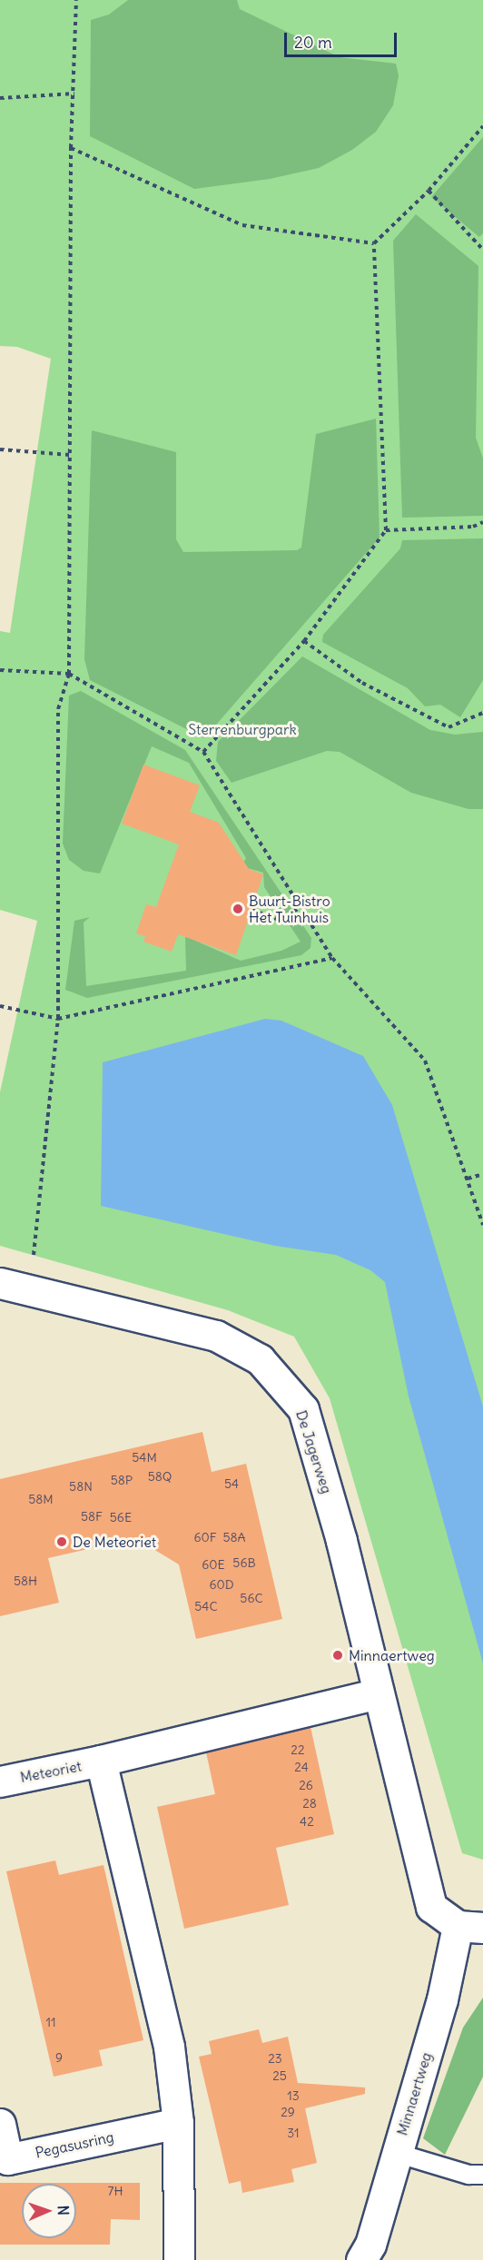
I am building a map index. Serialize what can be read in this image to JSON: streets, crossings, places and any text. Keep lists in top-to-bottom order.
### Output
{
  "streets": {
    "street": [
      "De Jagerweg",
      "Meteoriet",
      "Minnaertweg",
      "Pegasusring"
    ]
  },
  "crossings": [
    ["De Jagerweg", "Minnaertweg"]
  ],
  "parks": ["Sterrenburgpark"],
  "places": ["Buurt-Bistro Het Tuinhuis", "De Meteoriet", "Minnaertweg"],
  "house_numbers": [
    "54M",
    "58Q",
    "58P",
    "54",
    "58N",
    "58M",
    "58F",
    "56E",
    "60F",
    "58A",
    "56B",
    "60E",
    "58H",
    "60D",
    "56C",
    "54C",
    "22",
    "24",
    "26",
    "28",
    "42",
    "11",
    "9",
    "23",
    "25",
    "13",
    "29",
    "31",
    "7H"
  ],
  "scale_bar": "20 m",
  "north": "right"
}
